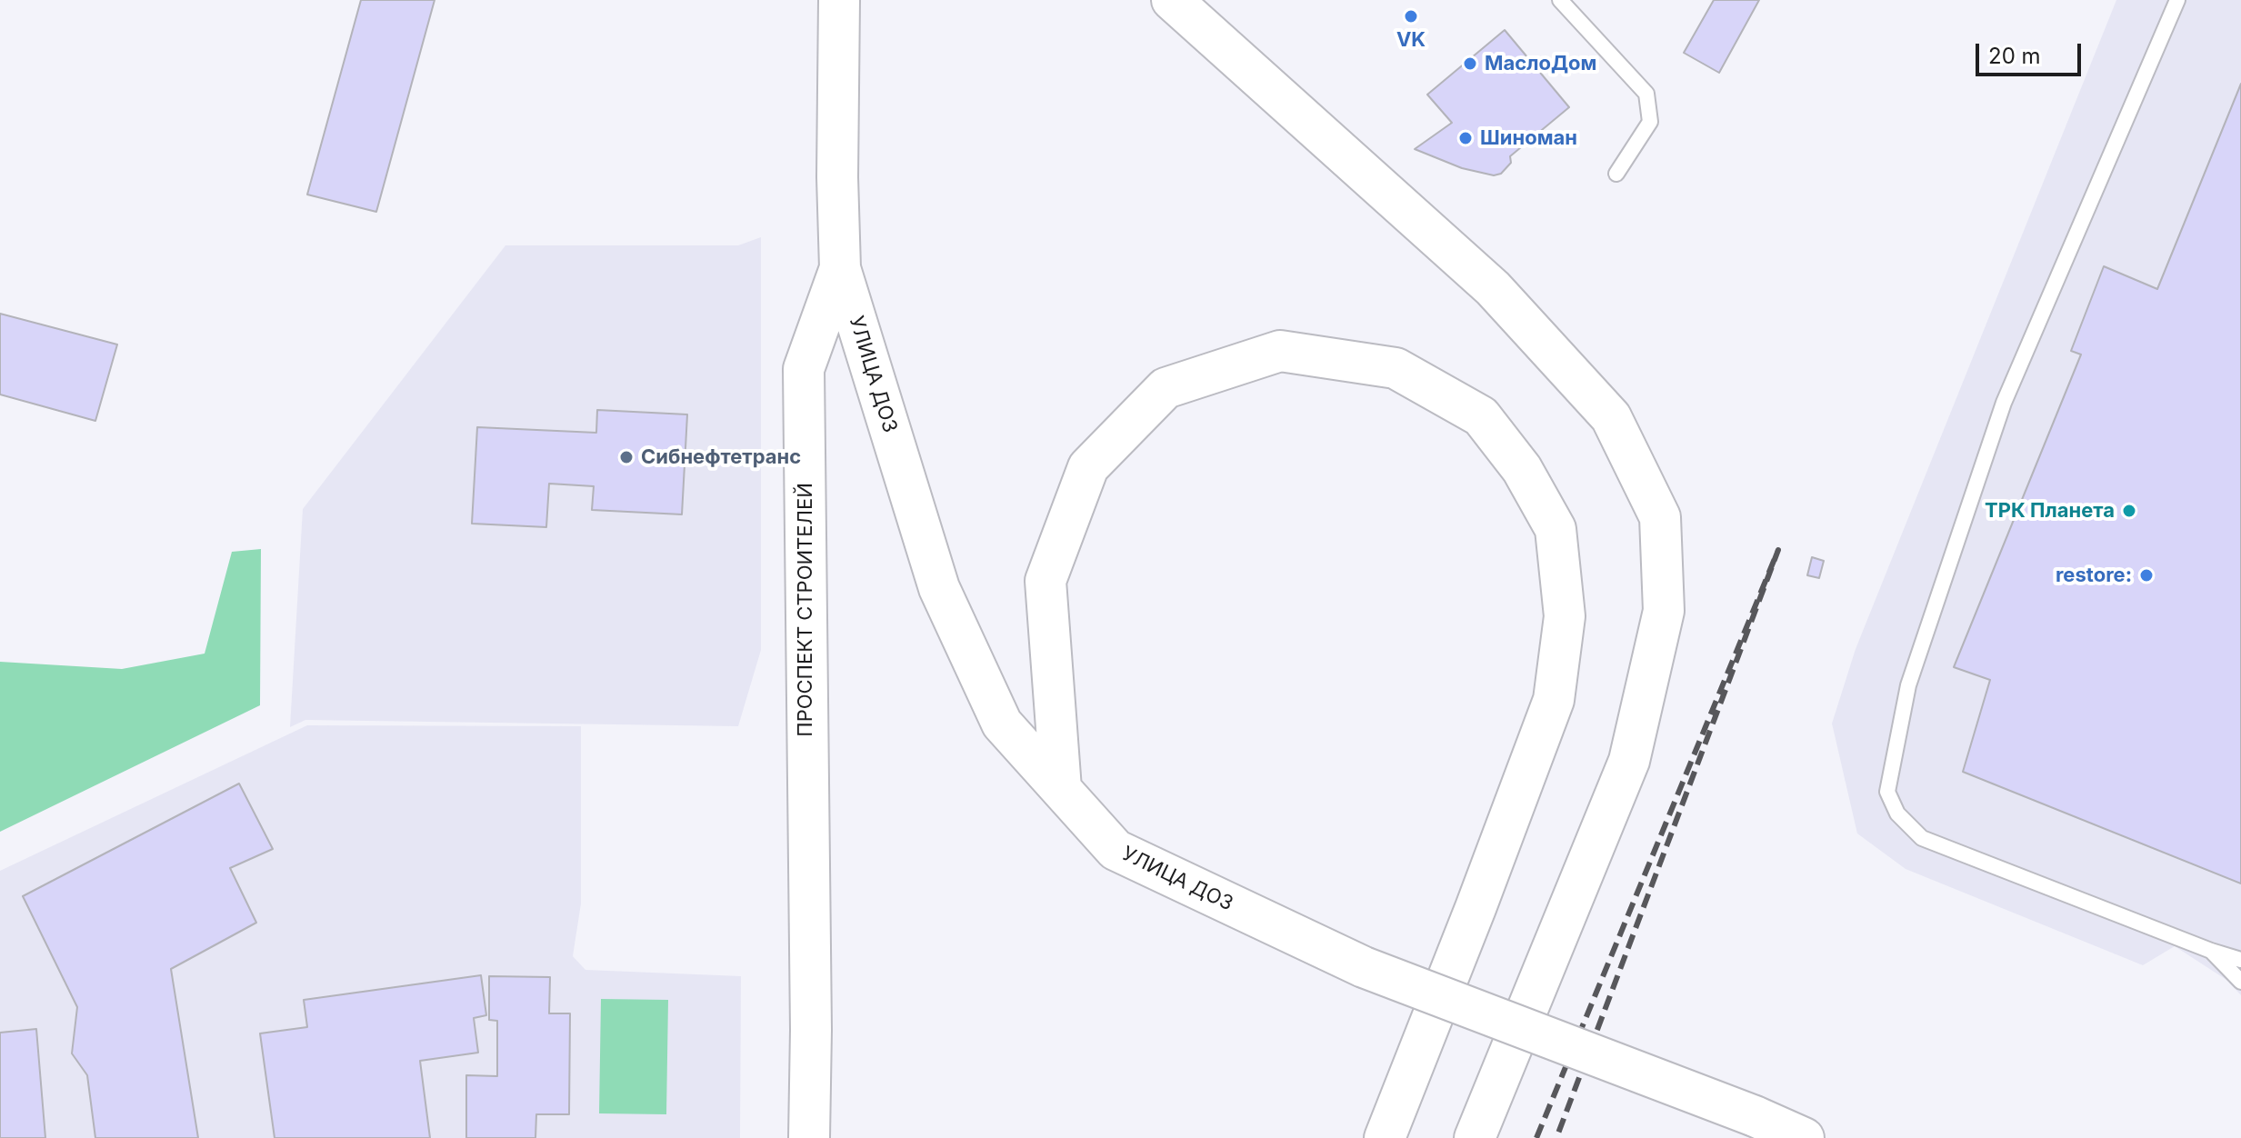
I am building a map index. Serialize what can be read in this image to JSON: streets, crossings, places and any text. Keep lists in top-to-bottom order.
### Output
{
  "streets": {
    "main road": ["УЛИЦА ДОЗ", "ПРОСПЕКТ СТРОИТЕЛЕЙ"]
  },
  "crossings": [
    ["УЛИЦА ДОЗ", "ПРОСПЕКТ СТРОИТЕЛЕЙ"]
  ],
  "places": [
    "VK",
    "МаслоДом",
    "Шиноман",
    "Сибнефтетранс",
    "ТРК Планета",
    "restore:"
  ],
  "scale_bar": "20 m"
}
